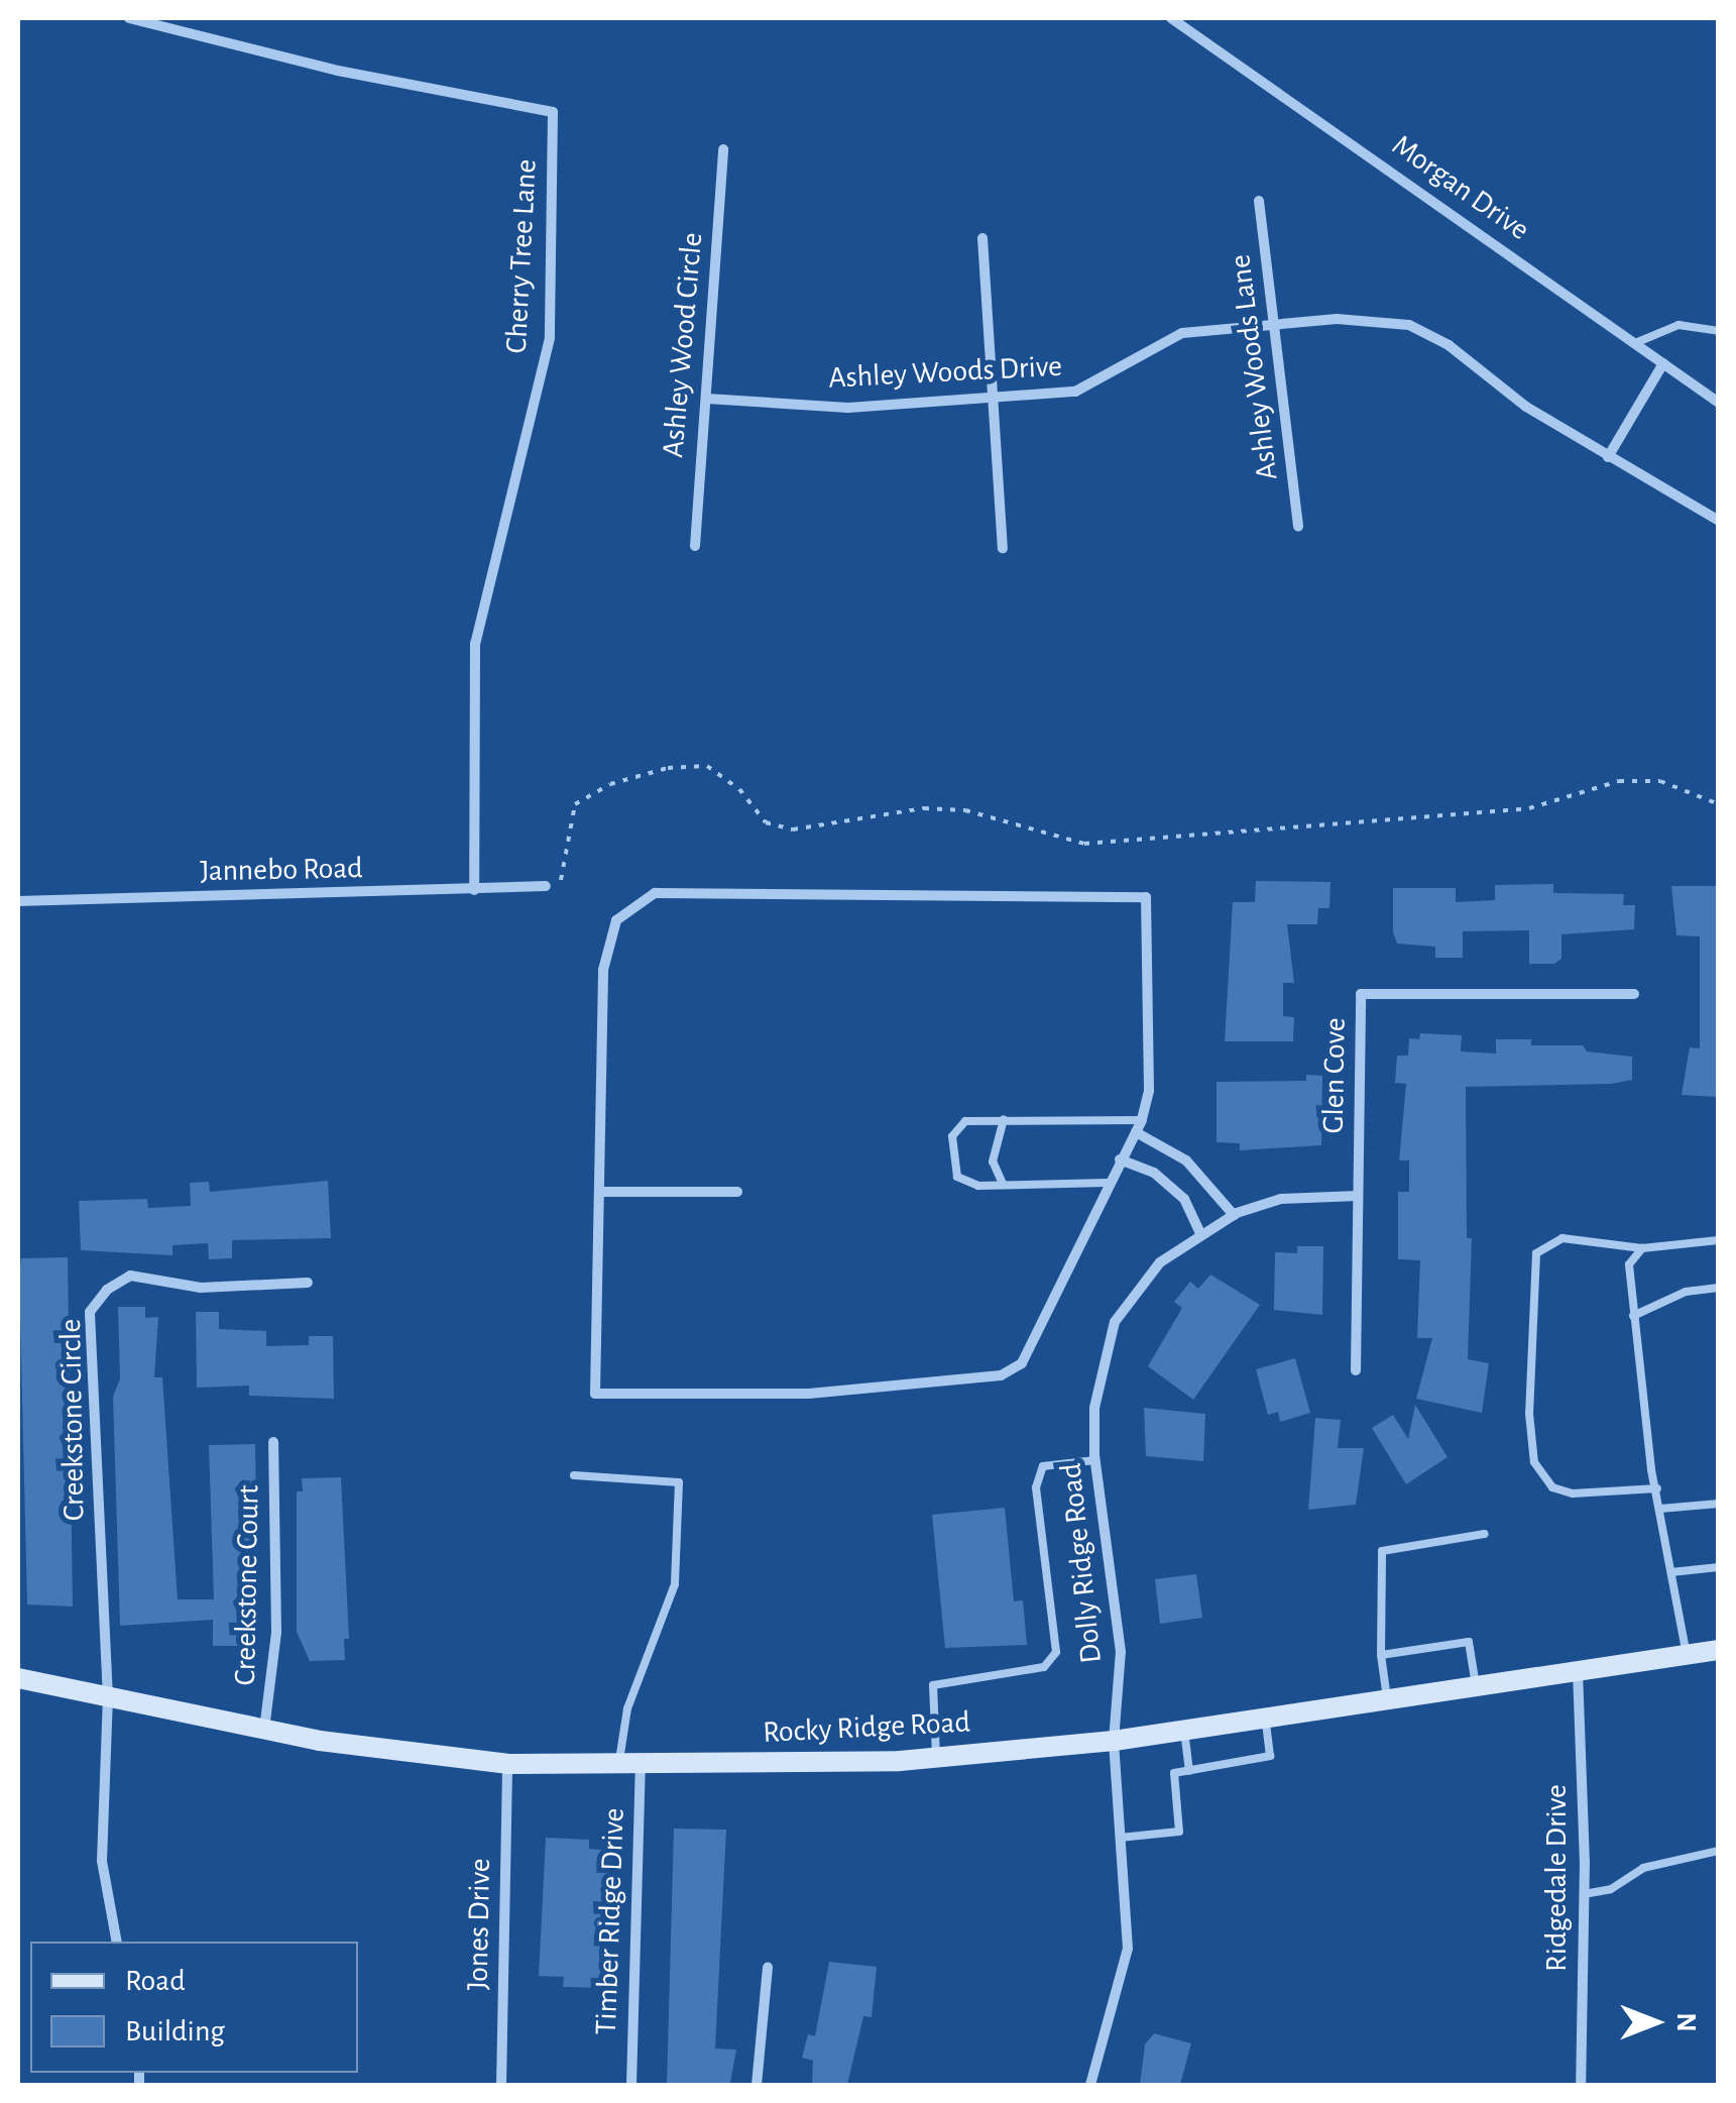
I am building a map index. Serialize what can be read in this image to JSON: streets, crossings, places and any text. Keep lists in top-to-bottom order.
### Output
{
  "streets": {
    "main road": ["Rocky Ridge Road"],
    "street": [
      "Morgan Drive",
      "Cherry Tree Lane",
      "Ashley Wood Circle",
      "Ashley Woods Lane",
      "Ashley Woods Drive",
      "Jannebo Road",
      "Glen Cove",
      "Creekstone Circle",
      "Dolly Ridge Road",
      "Creekstone Court",
      "Ridgedale Drive",
      "Timber Ridge Drive",
      "Jones Drive"
    ]
  },
  "crossings": [
    ["Cherry Tree Lane", "Jannebo Road"],
    ["Ashley Wood Circle", "Ashley Woods Drive"],
    ["Ashley Woods Lane", "Ashley Woods Drive"],
    ["Glen Cove", "Dolly Ridge Road"],
    ["Creekstone Circle", "Rocky Ridge Road"],
    ["Dolly Ridge Road", "Rocky Ridge Road"],
    ["Creekstone Court", "Rocky Ridge Road"],
    ["Rocky Ridge Road", "Ridgedale Drive"],
    ["Rocky Ridge Road", "Timber Ridge Drive"],
    ["Rocky Ridge Road", "Jones Drive"]
  ],
  "legend": ["Road", "Building"],
  "north": "right"
}
